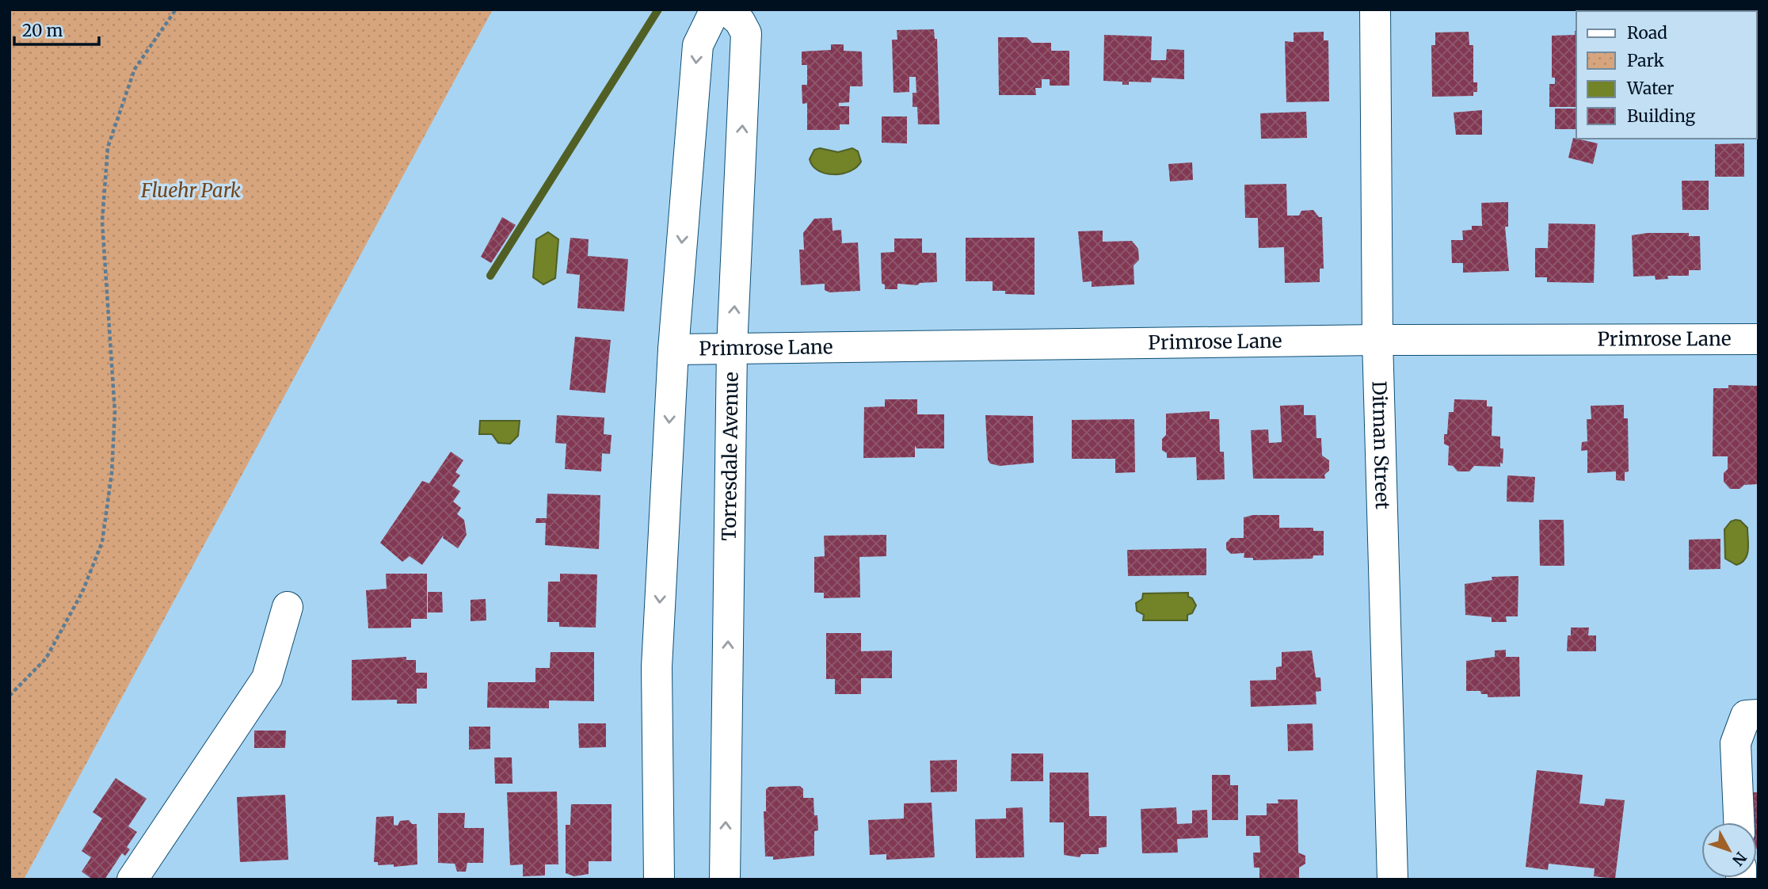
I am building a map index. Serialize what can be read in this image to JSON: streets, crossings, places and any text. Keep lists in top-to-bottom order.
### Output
{
  "streets": {
    "street": ["Primrose Lane", "Ditman Street", "Torresdale Avenue"]
  },
  "crossings": [
    ["Primrose Lane", "Ditman Street"],
    ["Primrose Lane", "Torresdale Avenue"]
  ],
  "parks": ["Fluehr Park"],
  "legend": [
    "Road",
    "Park",
    "Water",
    "Building"
  ],
  "scale_bar": "20 m",
  "north": "bottom right"
}
